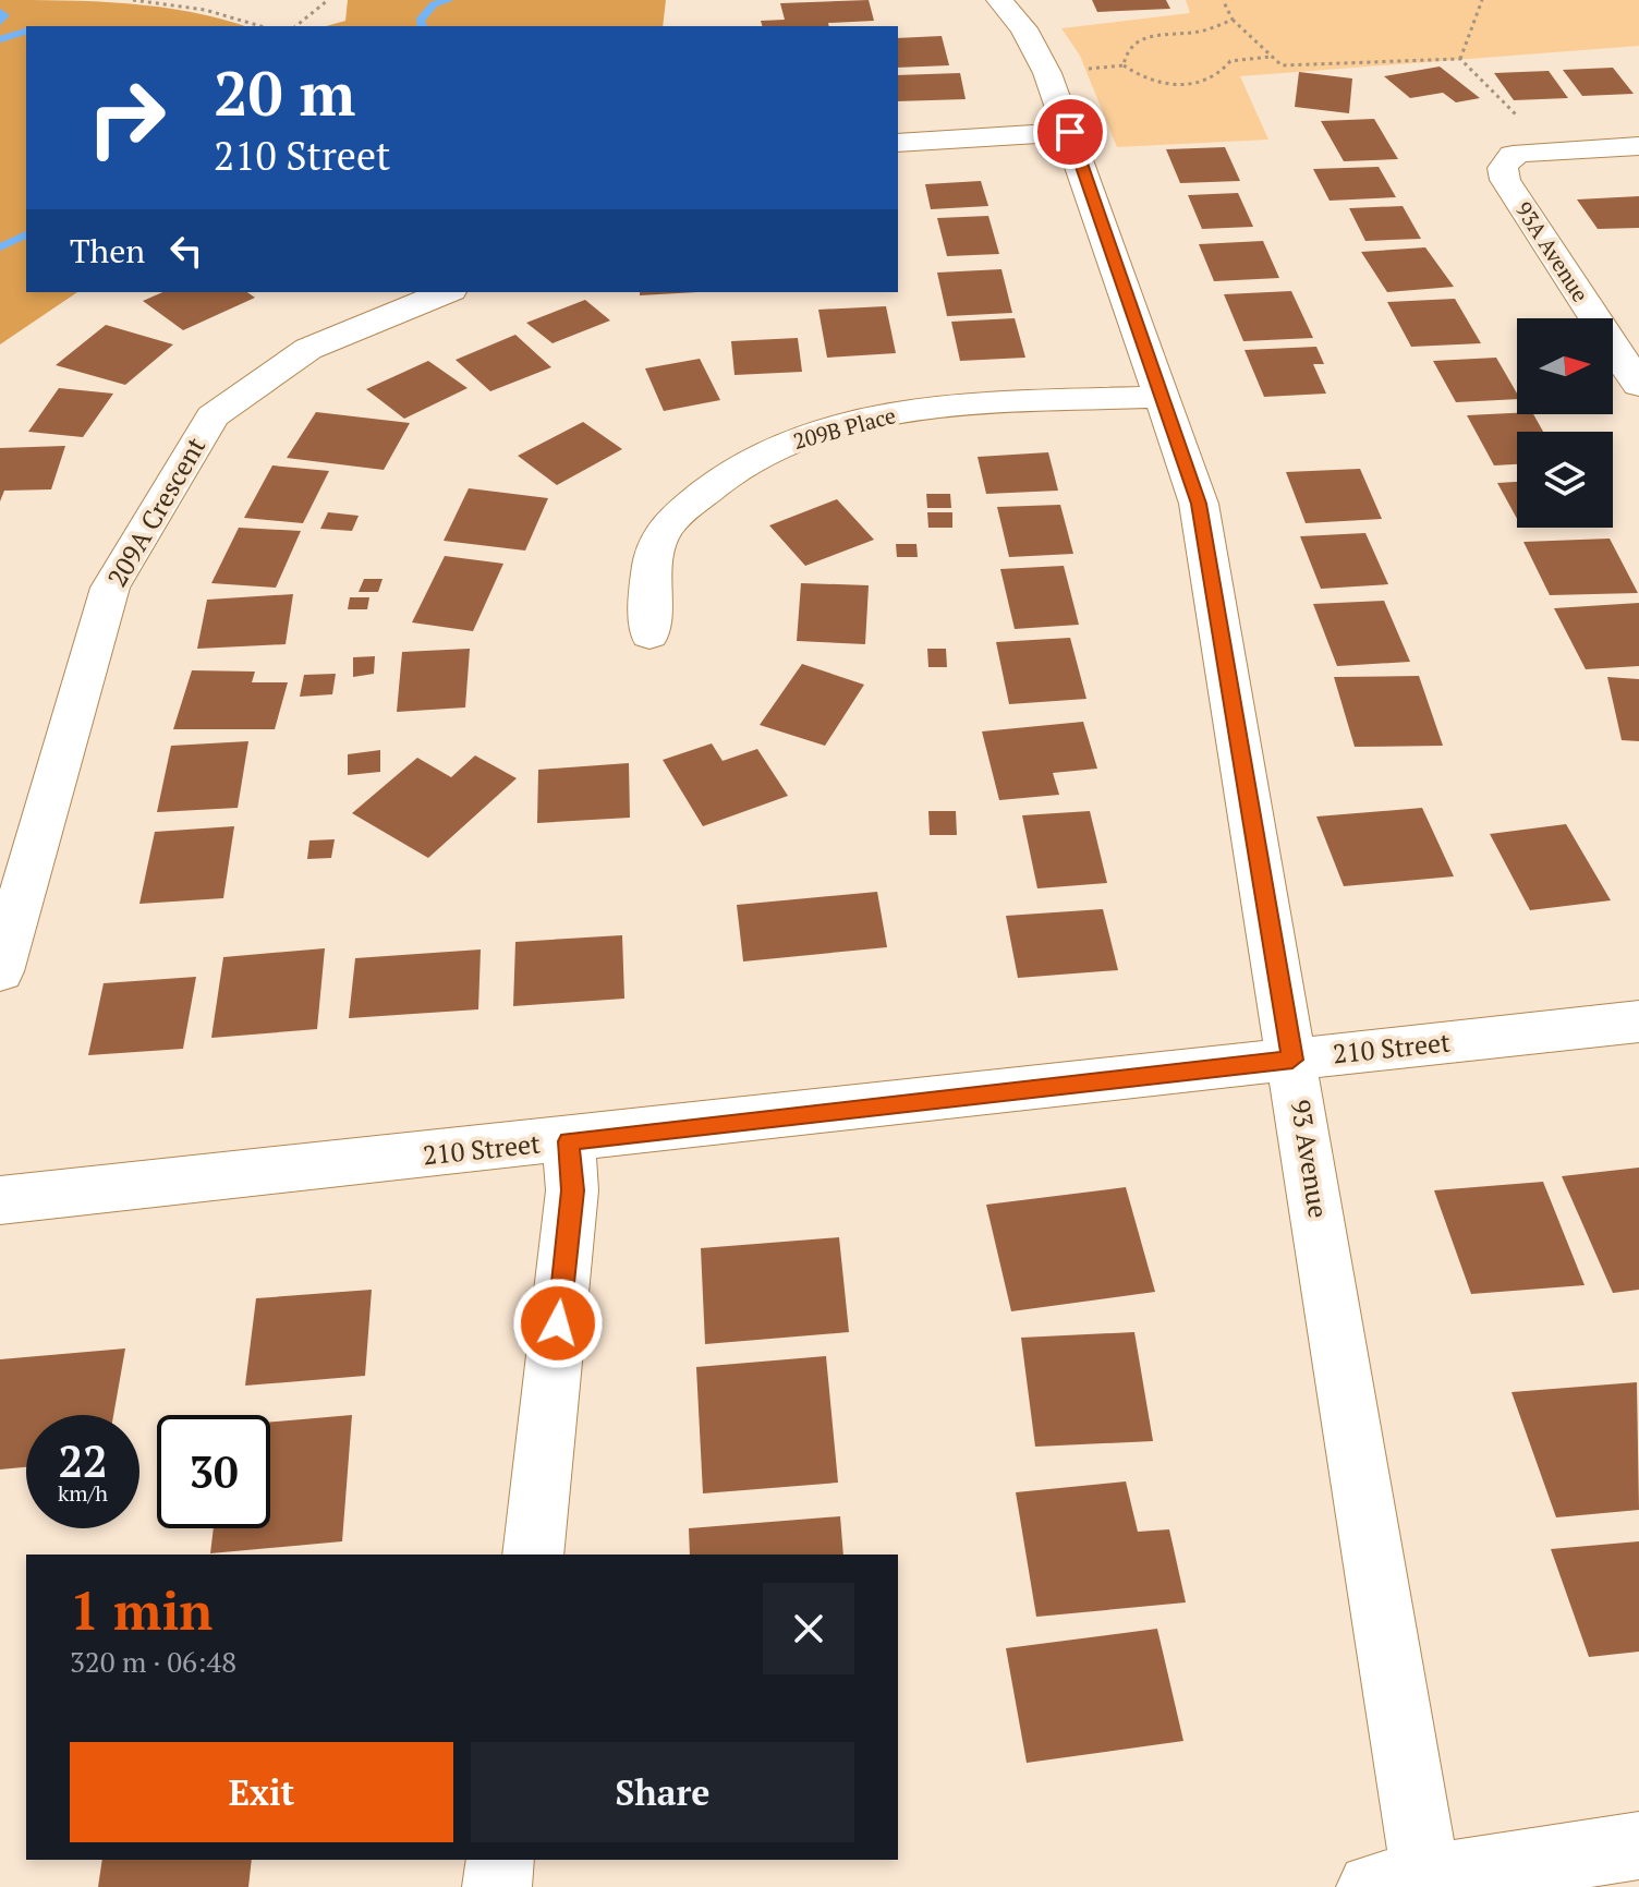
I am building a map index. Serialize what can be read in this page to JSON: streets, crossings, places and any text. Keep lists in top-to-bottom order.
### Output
{
  "streets": {
    "street": [
      "93A Avenue",
      "209B Place",
      "209A Crescent",
      "210 Street",
      "93 Avenue"
    ]
  },
  "crossings": [
    ["209B Place", "93 Avenue"],
    ["210 Street", "93 Avenue"]
  ],
  "north": "right",
  "page": {
    "turn": ["20 m", "210 Street"],
    "then": "Then",
    "speed": "22 km/h",
    "limit": "30",
    "heading": ["1 min", "320 m · 06:48"],
    "buttons": ["Exit", "Share"]
  }
}
